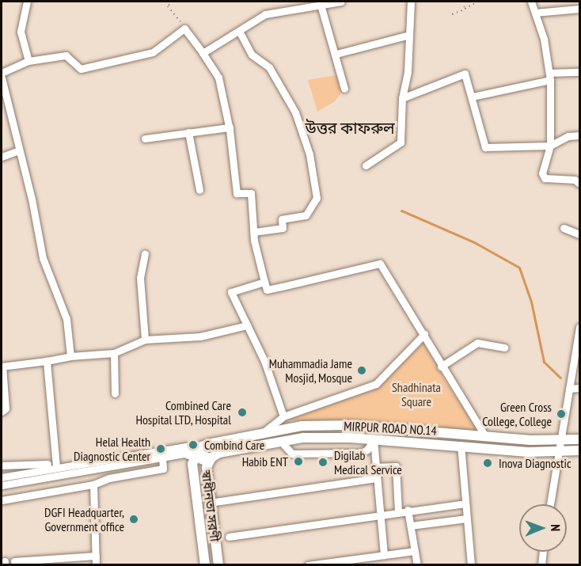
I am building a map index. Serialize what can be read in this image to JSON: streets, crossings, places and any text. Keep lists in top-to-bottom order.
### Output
{
  "streets": {
    "main road": ["MIRPUR ROAD NO.14", "স্বাধীনতা সরণী"]
  },
  "crossings": [
    ["MIRPUR ROAD NO.14", "স্বাধীনতা সরণী"]
  ],
  "districts": ["উত্তর কাফরুল"],
  "parks": ["Shadhinata Square"],
  "places": [
    "Muhammadia Jame Mosjid, Mosque",
    "Combined Care Hospital LTD, Hospital",
    "Green Cross College, College",
    "Combind Care",
    "Helal Health Diagnostic Center",
    "Habib ENT",
    "Digilab Medical Service",
    "Inova Diagnostic",
    "DGFI Headquarter, Government office"
  ],
  "north": "right"
}
